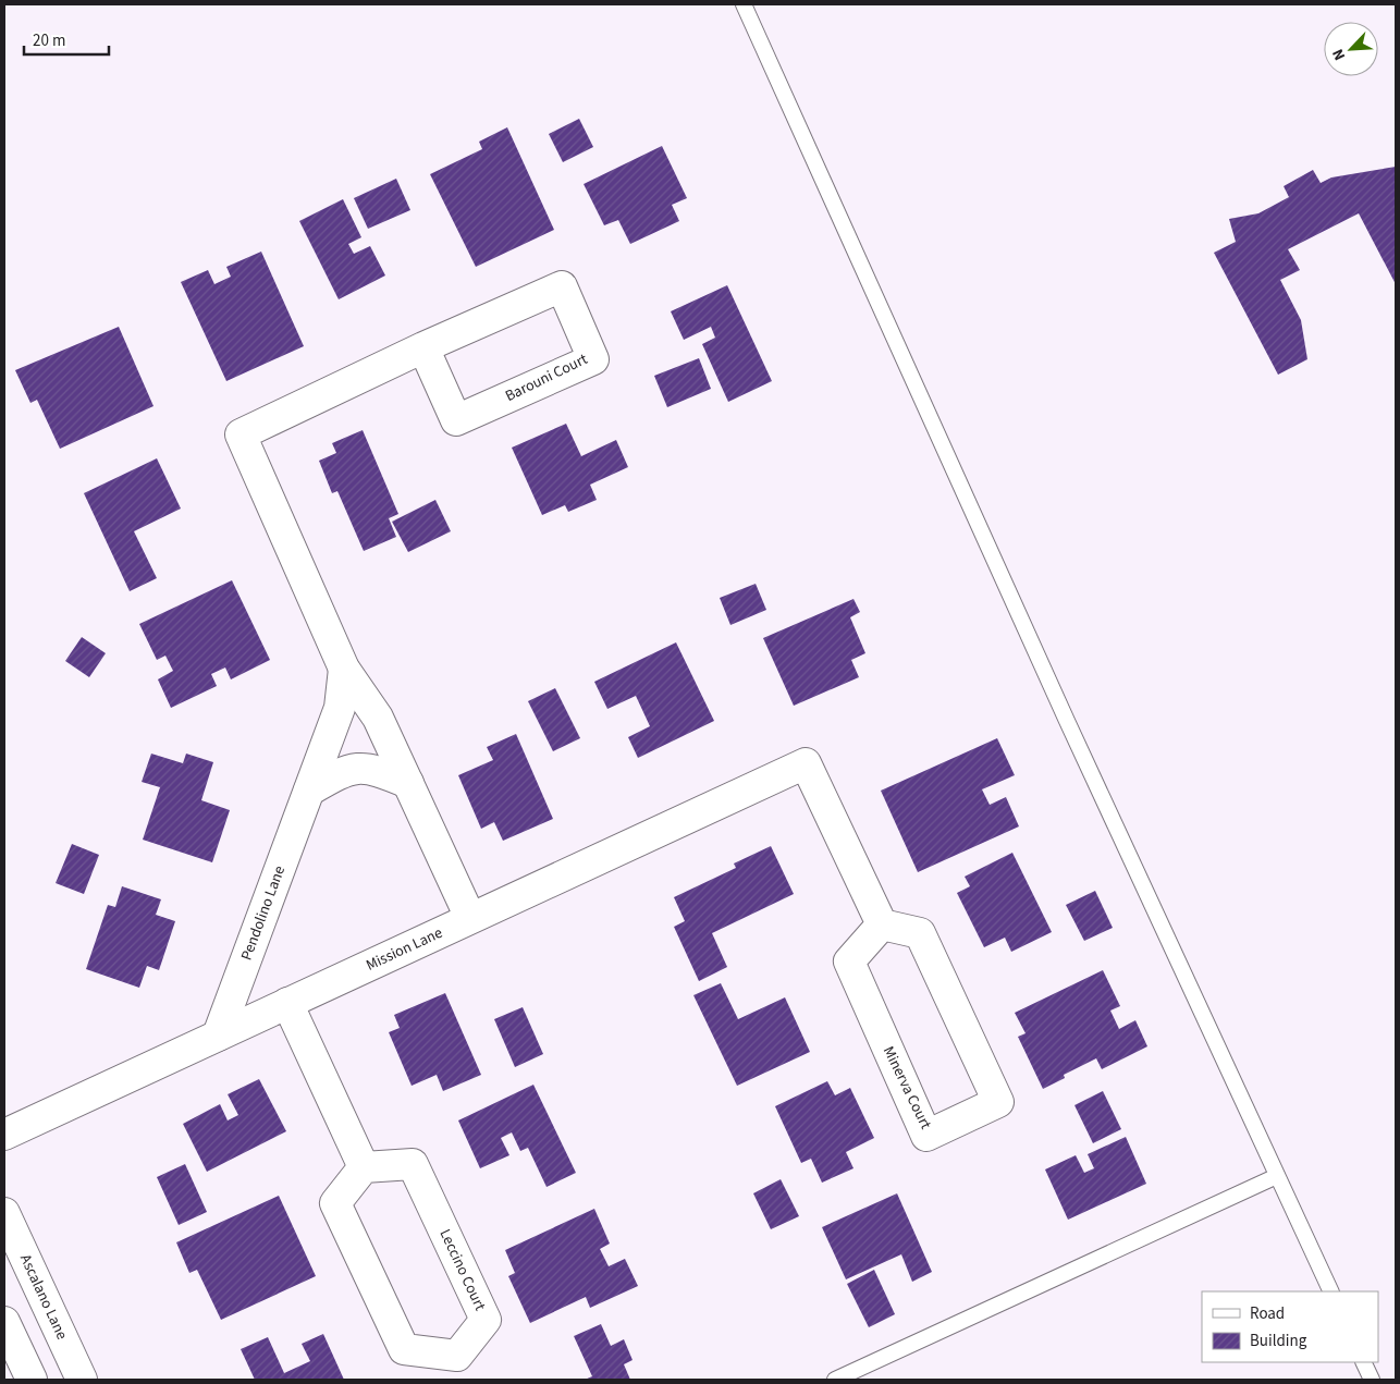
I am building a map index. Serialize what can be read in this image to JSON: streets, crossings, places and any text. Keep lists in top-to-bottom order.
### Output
{
  "streets": {
    "street": [
      "Barouni Court",
      "Pendolino Lane",
      "Mission Lane",
      "Minerva Court",
      "Leccino Court",
      "Ascalano Lane"
    ]
  },
  "crossings": [
    ["Barouni Court", "Pendolino Lane"],
    ["Pendolino Lane", "Mission Lane"],
    ["Mission Lane", "Minerva Court"]
  ],
  "legend": ["Road", "Building"],
  "scale_bar": "20 m",
  "north": "bottom left"
}
